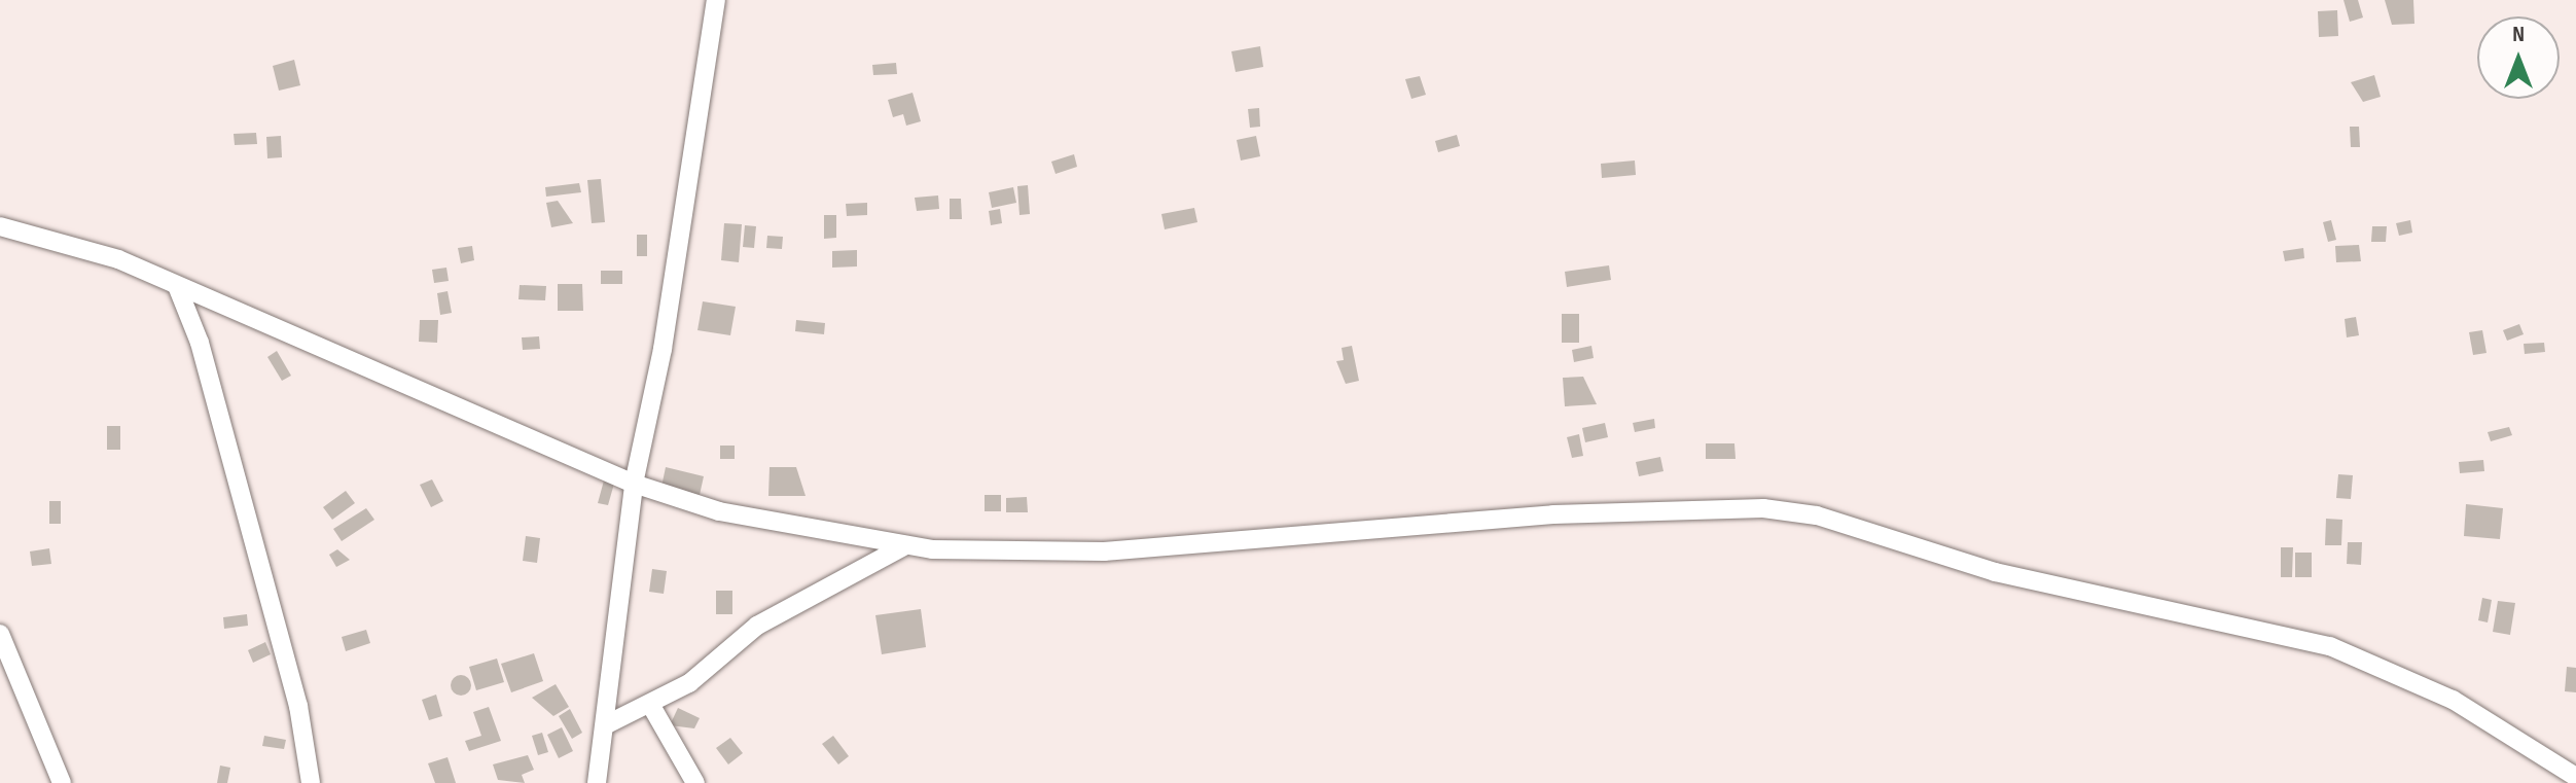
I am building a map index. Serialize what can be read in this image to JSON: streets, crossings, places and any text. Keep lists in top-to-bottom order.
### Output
{
  "north": "top"
}
